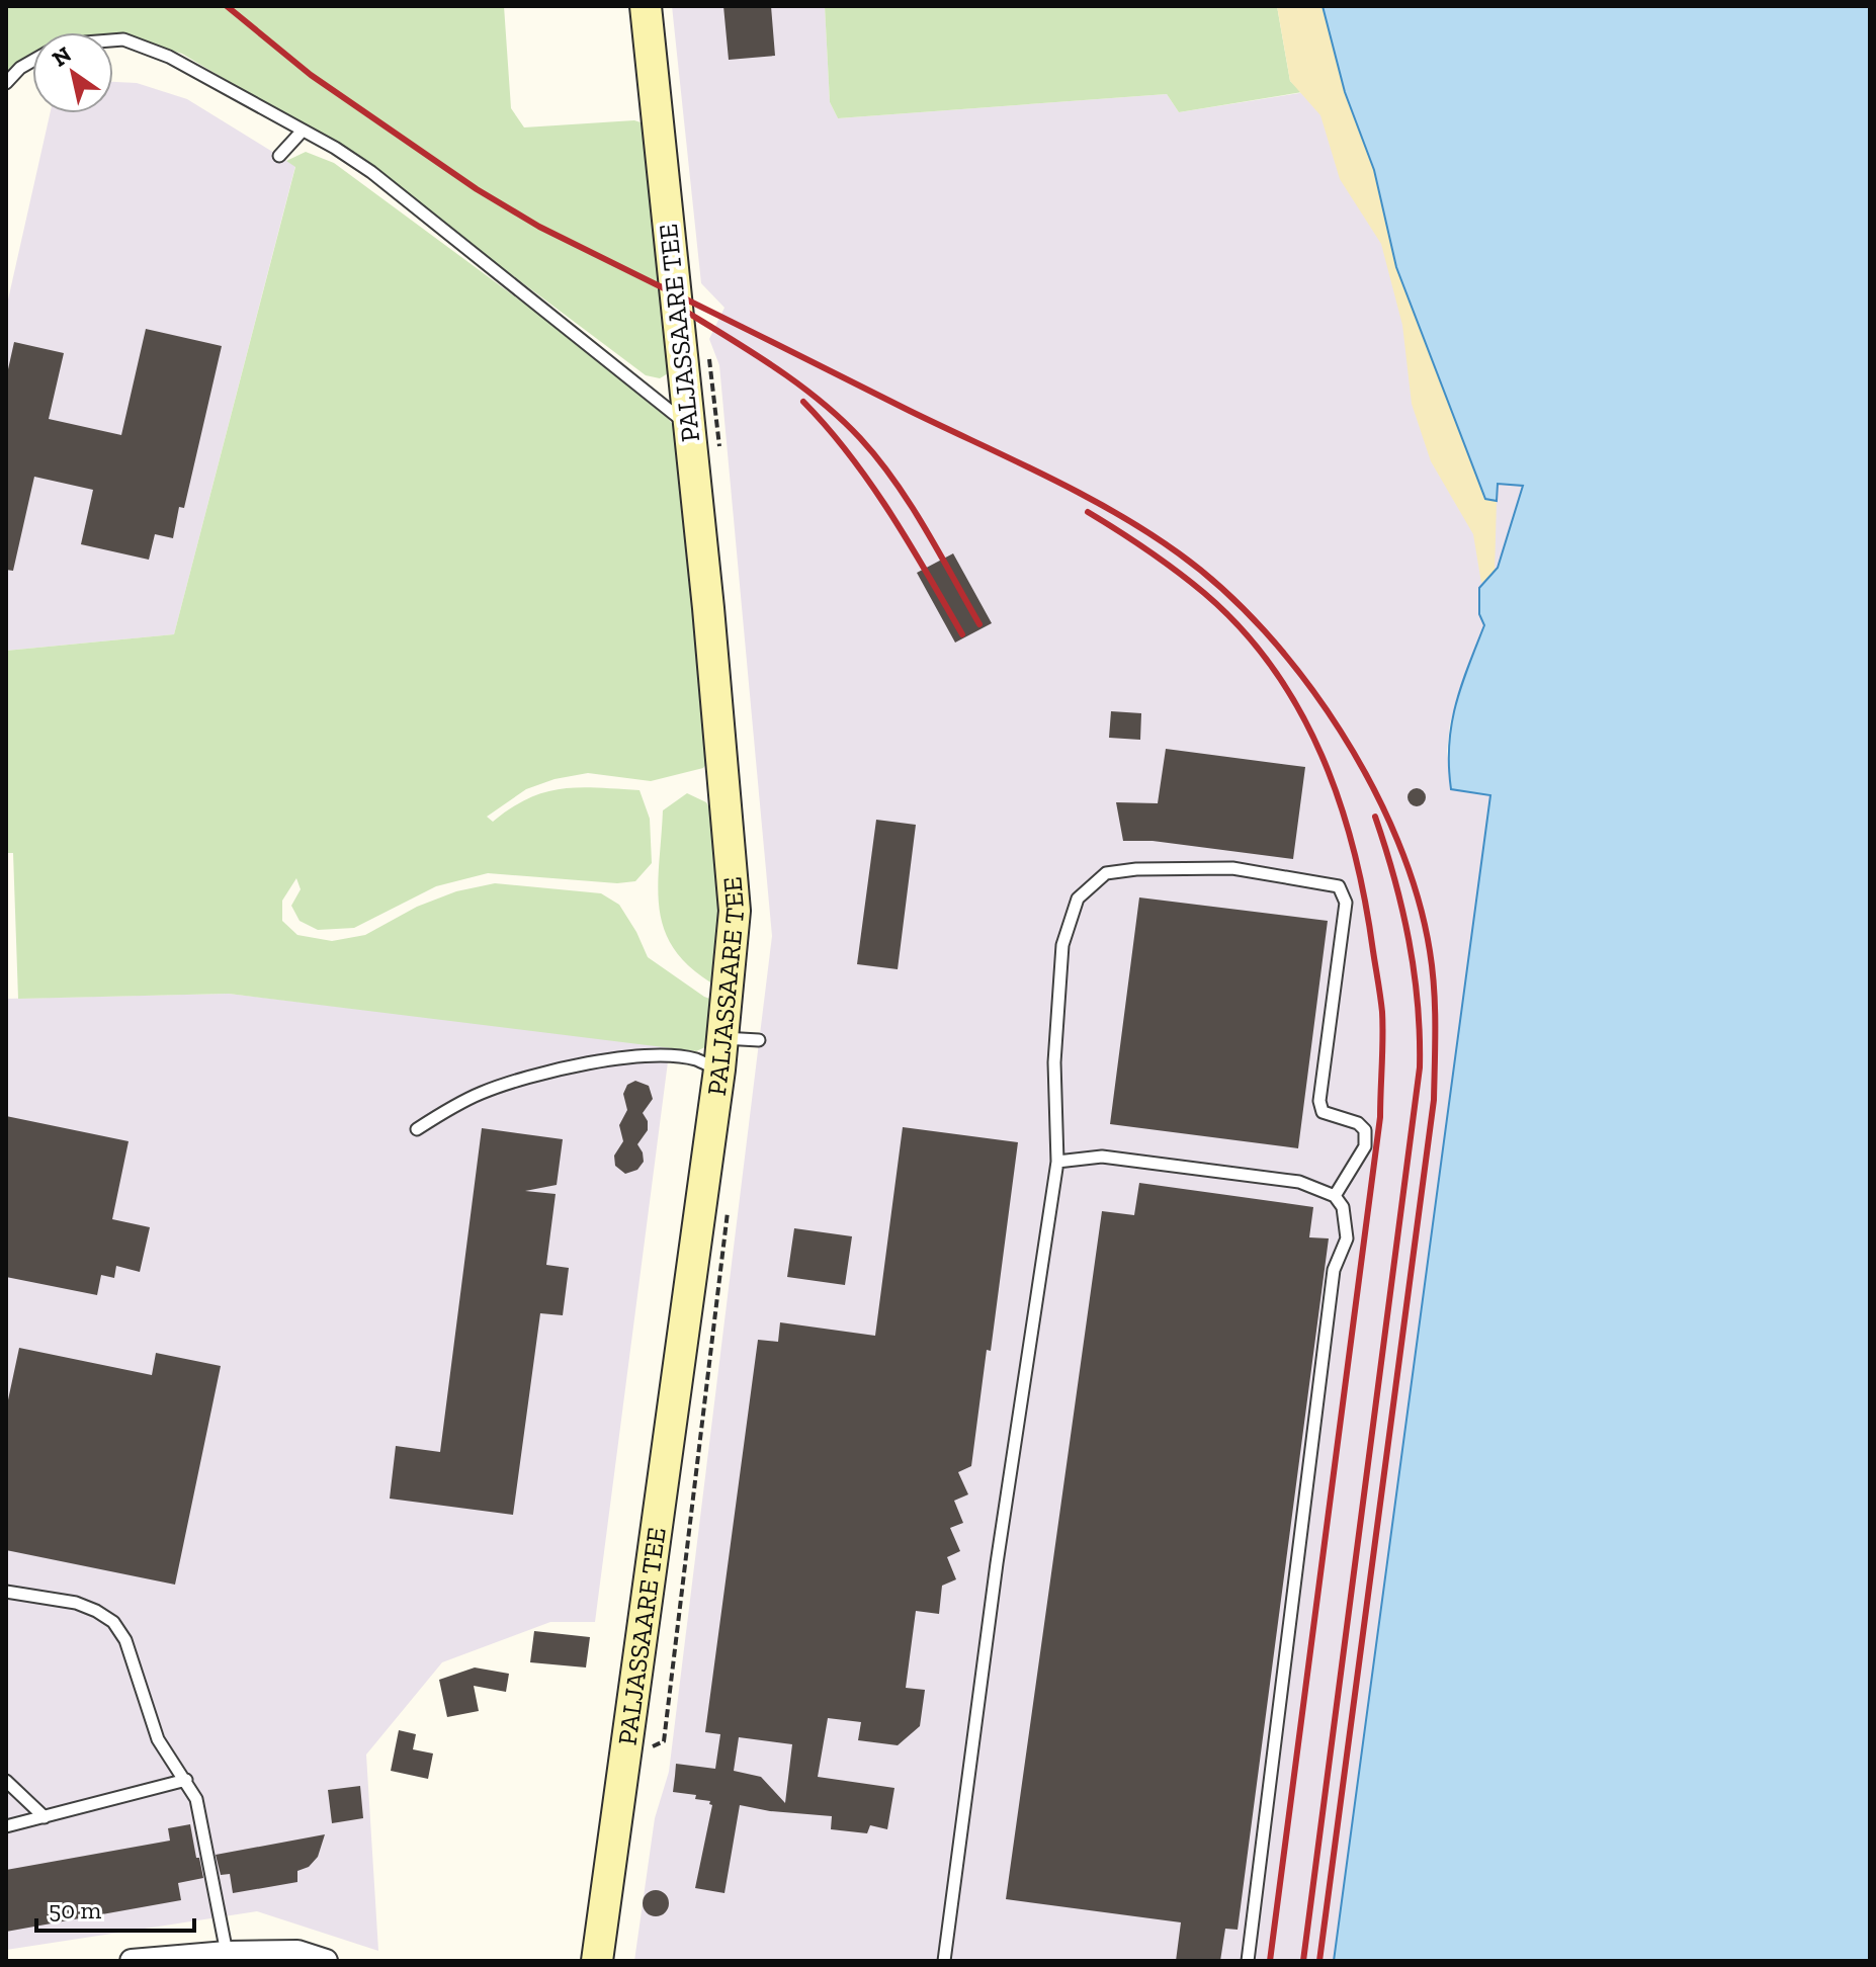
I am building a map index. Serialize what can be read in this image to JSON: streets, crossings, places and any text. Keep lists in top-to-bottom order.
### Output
{
  "streets": {
    "street": ["PALJASSAARE TEE"]
  },
  "scale_bar": "50 m",
  "north": "top left"
}
